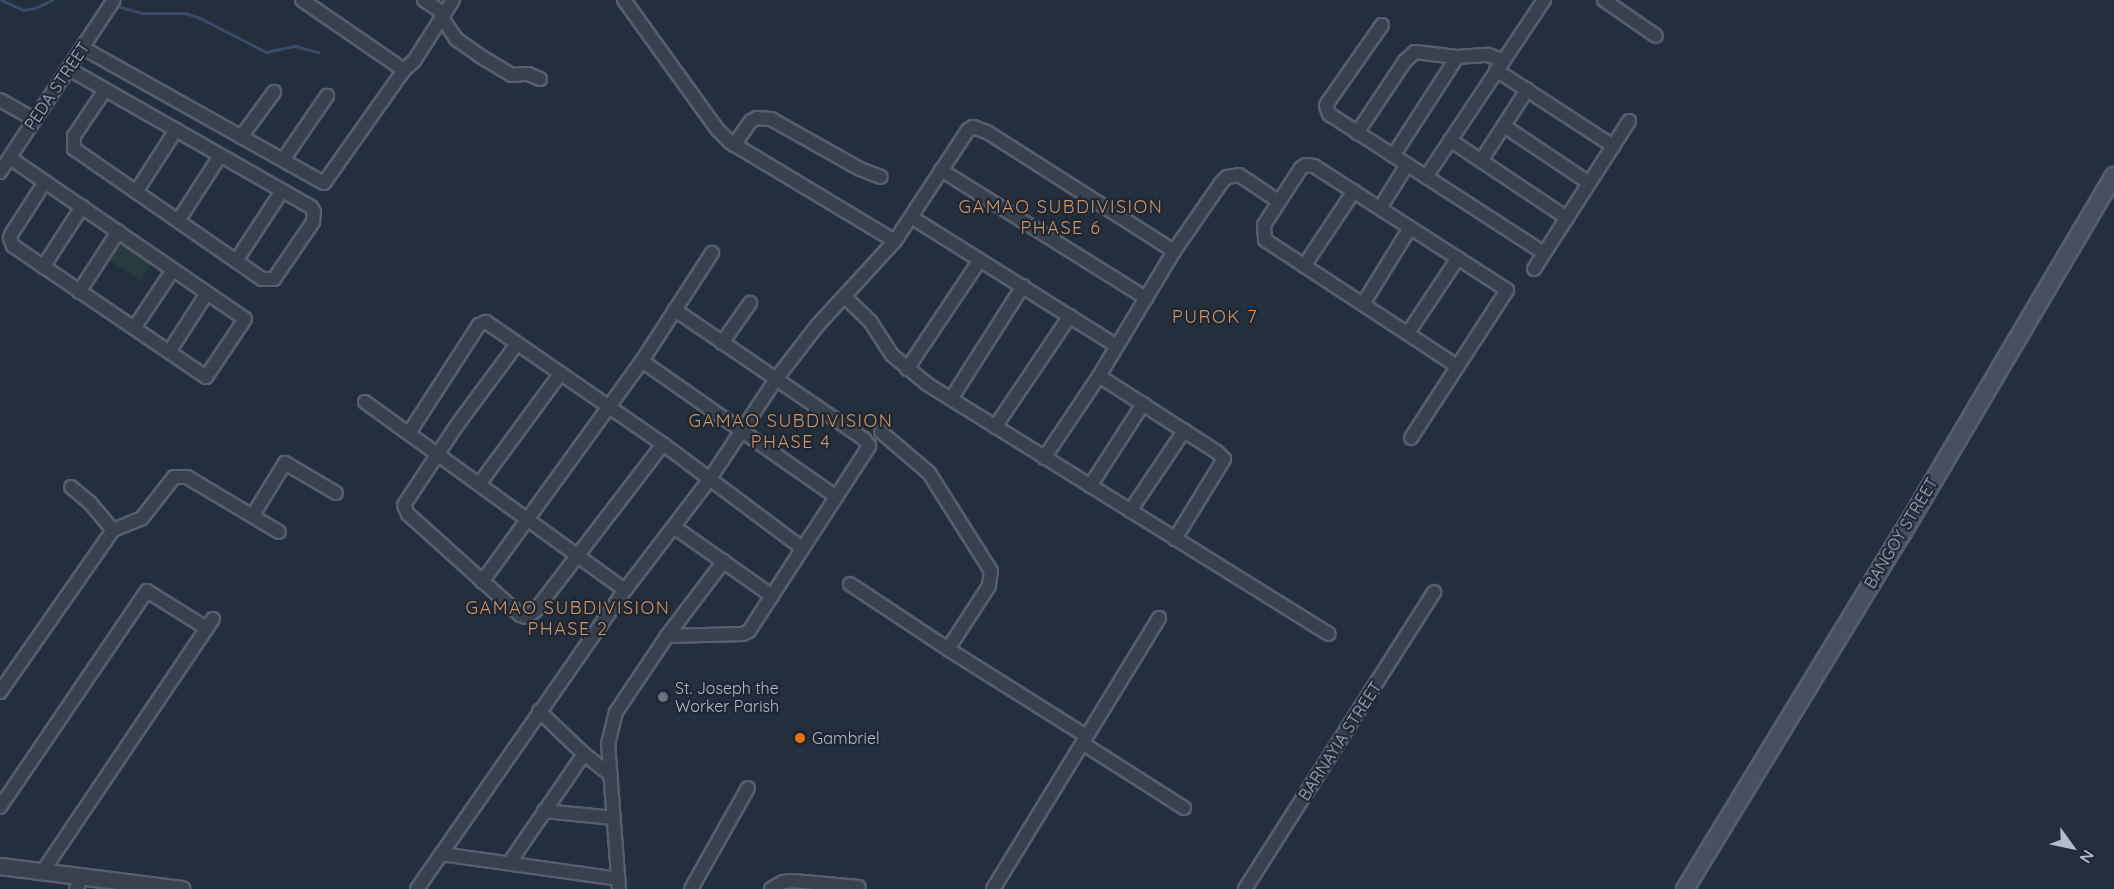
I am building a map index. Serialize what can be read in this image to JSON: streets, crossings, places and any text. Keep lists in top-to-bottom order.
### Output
{
  "streets": {
    "main road": ["BANGOY STREET"],
    "street": ["PEDA STREET", "BARNAYIA STREET"]
  },
  "districts": [
    "GAMAO SUBDIVISION PHASE 6",
    "PUROK 7",
    "GAMAO SUBDIVISION PHASE 4",
    "GAMAO SUBDIVISION PHASE 2"
  ],
  "places": ["St. Joseph the Worker Parish", "Gambriel"],
  "north": "bottom right"
}
